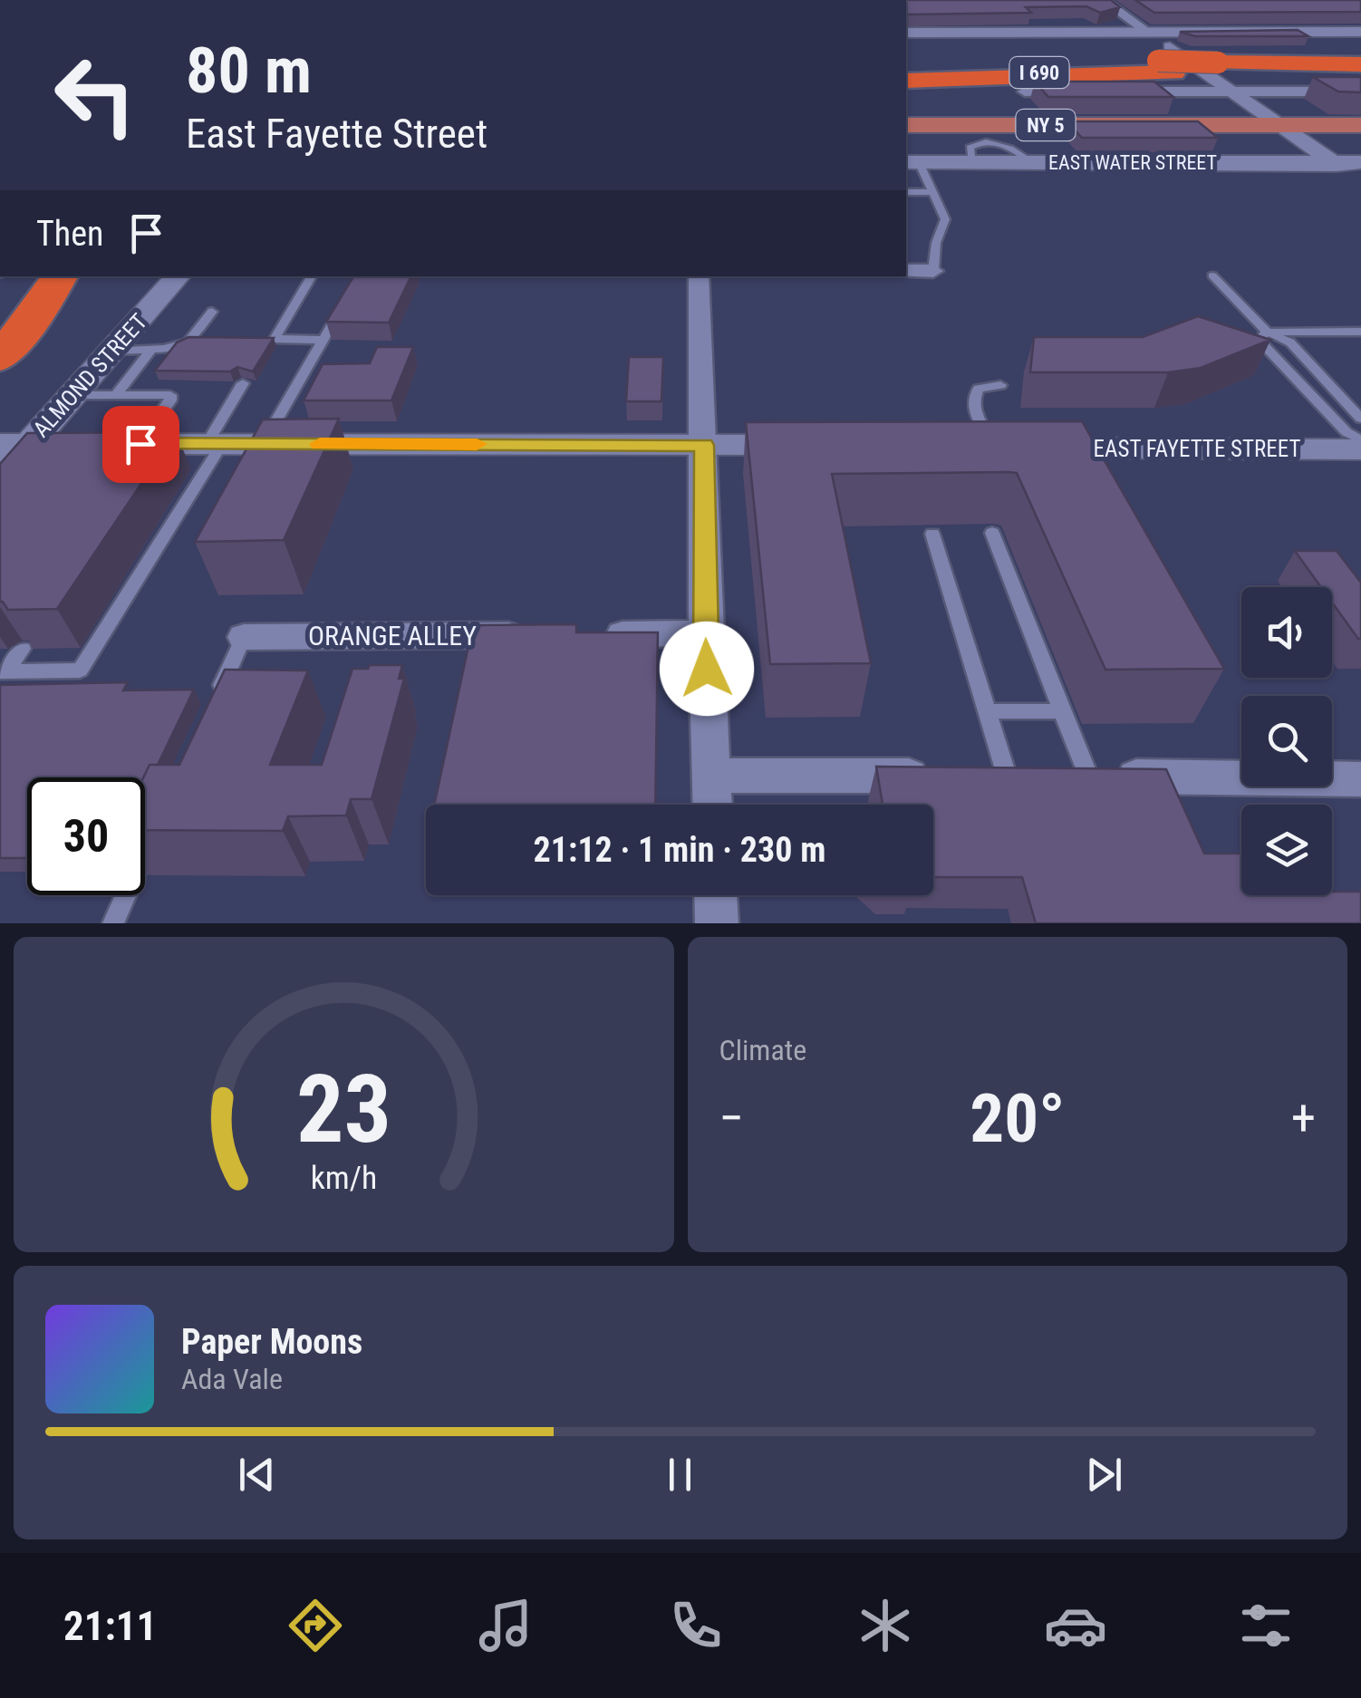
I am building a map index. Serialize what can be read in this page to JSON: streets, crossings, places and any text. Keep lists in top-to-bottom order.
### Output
{
  "streets": {
    "highway": ["I 690"],
    "main road": ["NY 5"],
    "street": [
      "EAST WATER STREET",
      "ALMOND STREET",
      "EAST FAYETTE STREET",
      "ORANGE ALLEY"
    ]
  },
  "page": {
    "turn": ["80 m", "East Fayette Street"],
    "then": "Then",
    "limit": "30",
    "trip": "21:12 · 1 min · 230 m",
    "tile": "Climate",
    "heat": ["−", "20°", "+"],
    "song": ["Paper Moons", "Ada Vale"],
    "tabs": "21:11",
    "gauge": ["23", "km/h"]
  }
}
